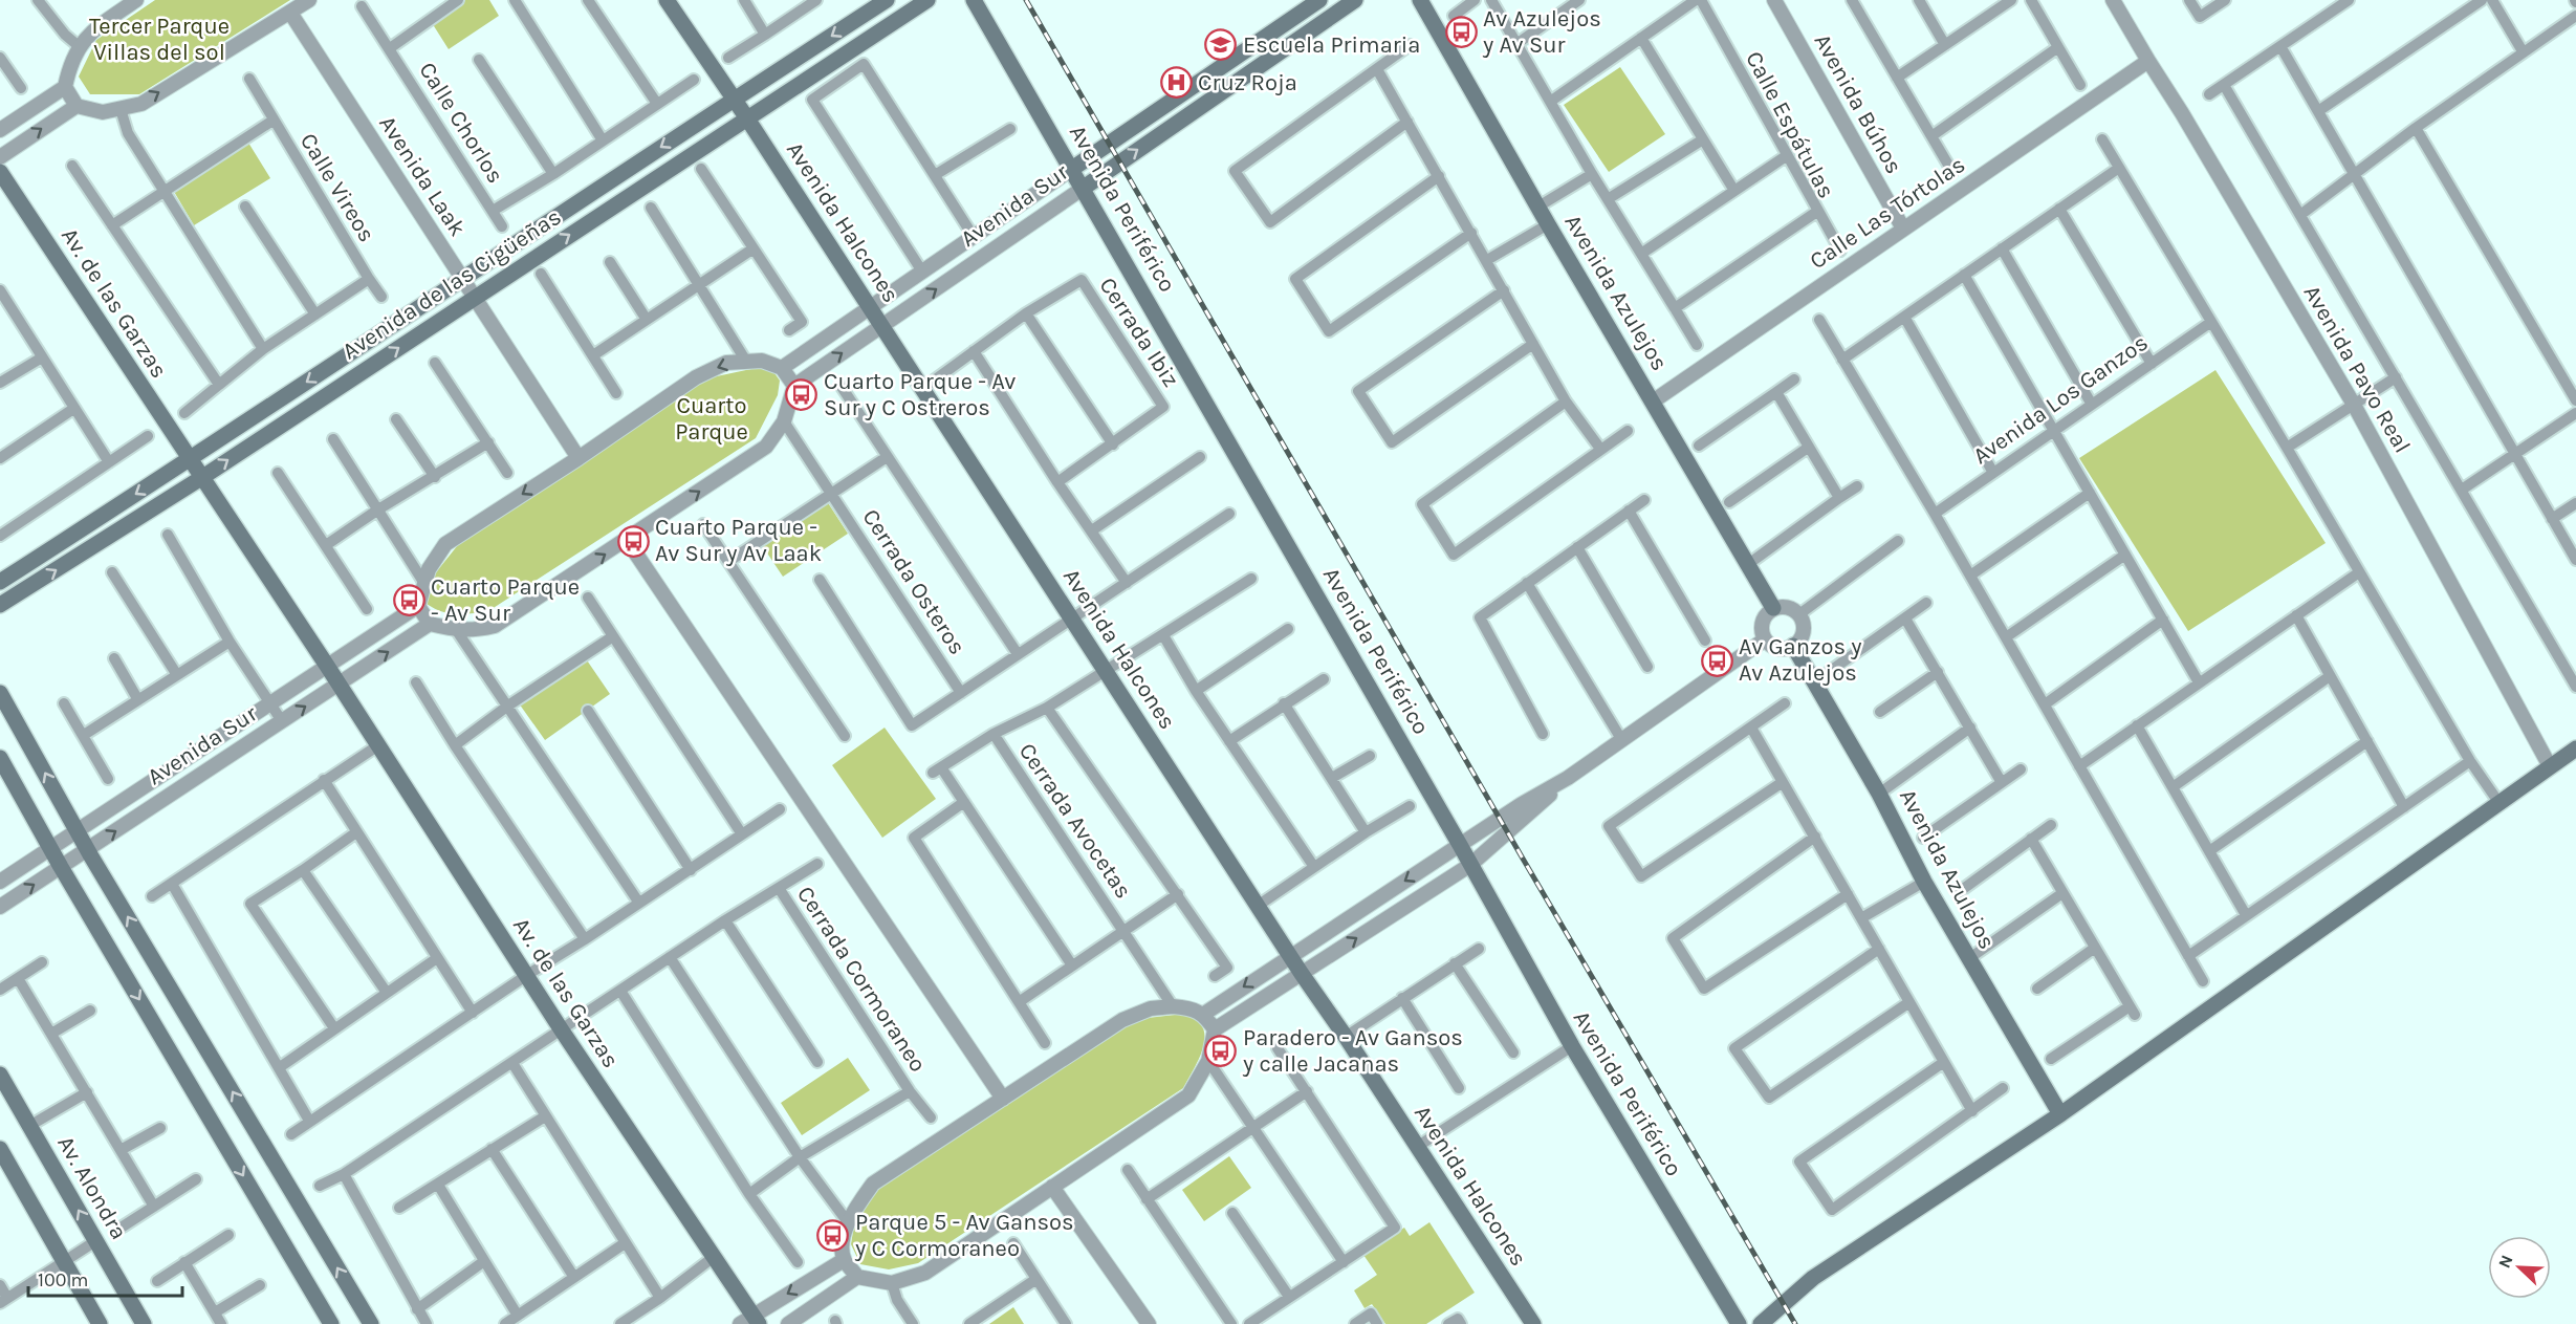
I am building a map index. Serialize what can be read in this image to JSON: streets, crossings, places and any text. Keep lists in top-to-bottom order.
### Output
{
  "streets": {
    "main road": [
      "Avenida Sur",
      "Avenida Periférico",
      "Avenida Halcones",
      "Avenida de las Cigüeñas",
      "Avenida Azulejos",
      "Av. de las Garzas",
      "Av. Alondra"
    ],
    "street": [
      "Avenida Búhos",
      "Calle Chorlos",
      "Calle Espátulas",
      "Avenida Laak",
      "Calle Vireos",
      "Calle Las Tórtolas",
      "Cerrada Ibiz",
      "Avenida Pavo Real",
      "Avenida Los Ganzos",
      "Cerrada Osteros",
      "Cerrada Avocetas",
      "Cerrada Cormoraneo"
    ]
  },
  "crossings": [
    ["Avenida Búhos", "Calle Las Tórtolas"],
    ["Avenida Laak", "Avenida de las Cigüeñas"],
    ["Avenida Sur", "Avenida Periférico"],
    ["Avenida Sur", "Avenida Halcones"],
    ["Avenida Sur", "Av. de las Garzas"],
    ["Calle Las Tórtolas", "Avenida Azulejos"],
    ["Calle Las Tórtolas", "Avenida Pavo Real"],
    ["Avenida Halcones", "Avenida de las Cigüeñas"],
    ["Avenida Halcones", "Cerrada Ibiz"],
    ["Avenida Halcones", "Cerrada Osteros"],
    ["Avenida Halcones", "Cerrada Avocetas"],
    ["Avenida de las Cigüeñas", "Av. de las Garzas"],
    ["Av. de las Garzas", "Cerrada Cormoraneo"]
  ],
  "one_way": ["Avenida Sur"],
  "parks": ["Tercer Parque Villas del sol", "Cuarto Parque"],
  "places": {
    "bus stop": [
      "Av Azulejos y Av Sur",
      "Cuarto Parque - Av Sur y C Ostreros",
      "Cuarto Parque - Av Sur y Av Laak",
      "Cuarto Parque - Av Sur",
      "Av Ganzos y Av Azulejos",
      "Paradero - Av Gansos y calle Jacanas",
      "Parque 5 - Av Gansos y C Cormoraneo"
    ],
    "school or university": ["Escuela Primaria"],
    "hospital": ["Cruz Roja"]
  },
  "scale_bar": "100 m",
  "north": "top left"
}
